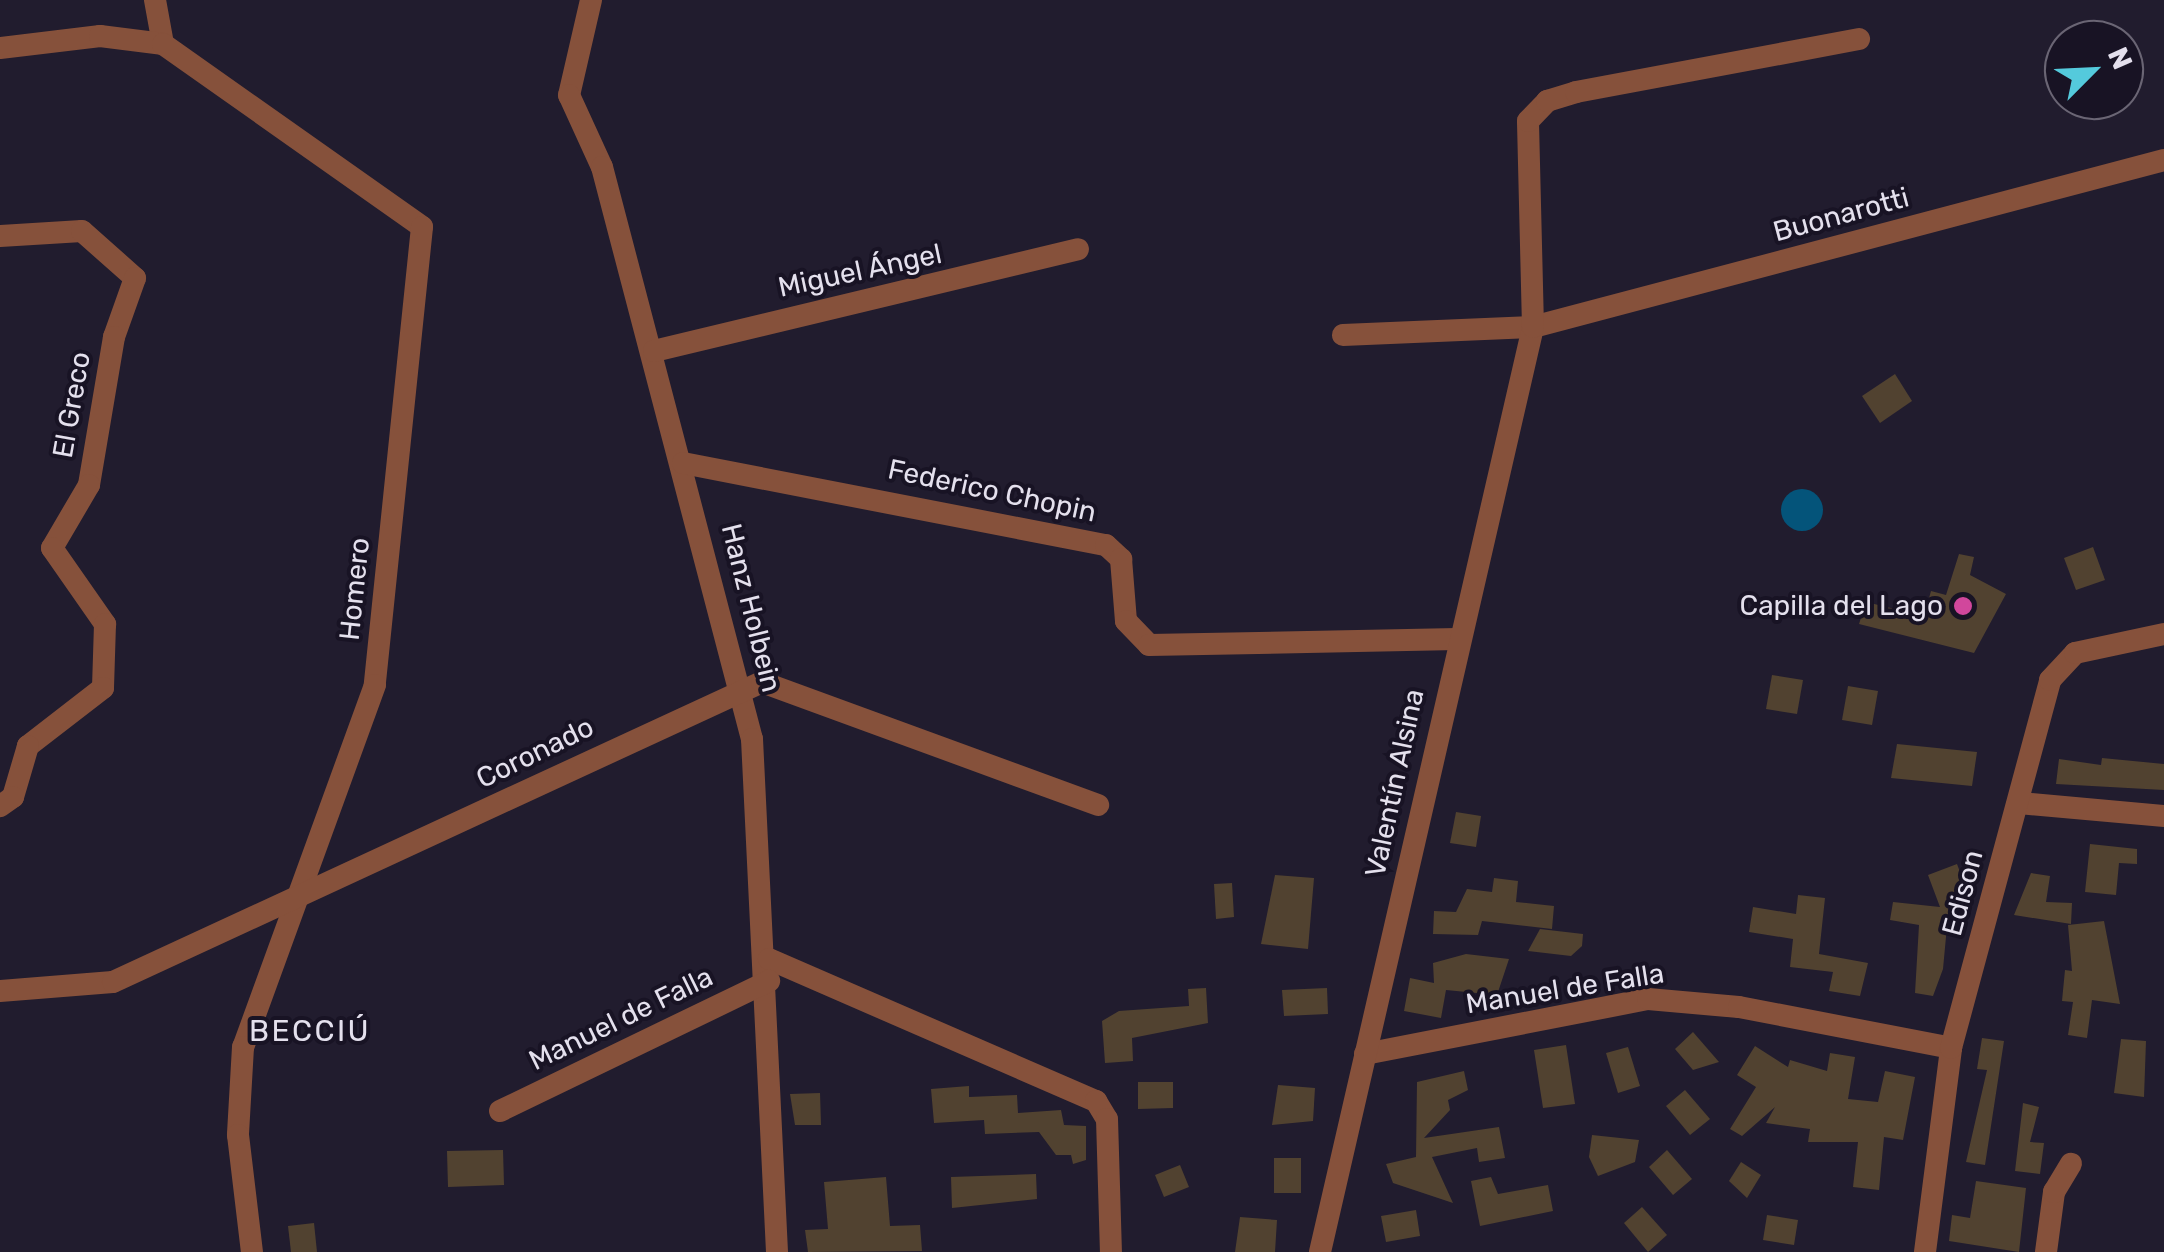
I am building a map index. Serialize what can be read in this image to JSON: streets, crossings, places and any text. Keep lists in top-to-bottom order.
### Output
{
  "streets": {
    "street": [
      "Buonarotti",
      "Miguel Ángel",
      "El Greco",
      "Federico Chopin",
      "Homero",
      "Hanz Holbein",
      "Coronado",
      "Valentín Alsina",
      "Edison",
      "Manuel de Falla"
    ]
  },
  "crossings": [
    ["Buonarotti", "Valentín Alsina"],
    ["Miguel Ángel", "Hanz Holbein"],
    ["Federico Chopin", "Hanz Holbein"],
    ["Federico Chopin", "Valentín Alsina"],
    ["Homero", "Coronado"],
    ["Hanz Holbein", "Coronado"],
    ["Hanz Holbein", "Manuel de Falla"],
    ["Valentín Alsina", "Manuel de Falla"],
    ["Edison", "Manuel de Falla"]
  ],
  "districts": ["BECCIÚ"],
  "places": ["Capilla del Lago"],
  "north": "top right"
}
